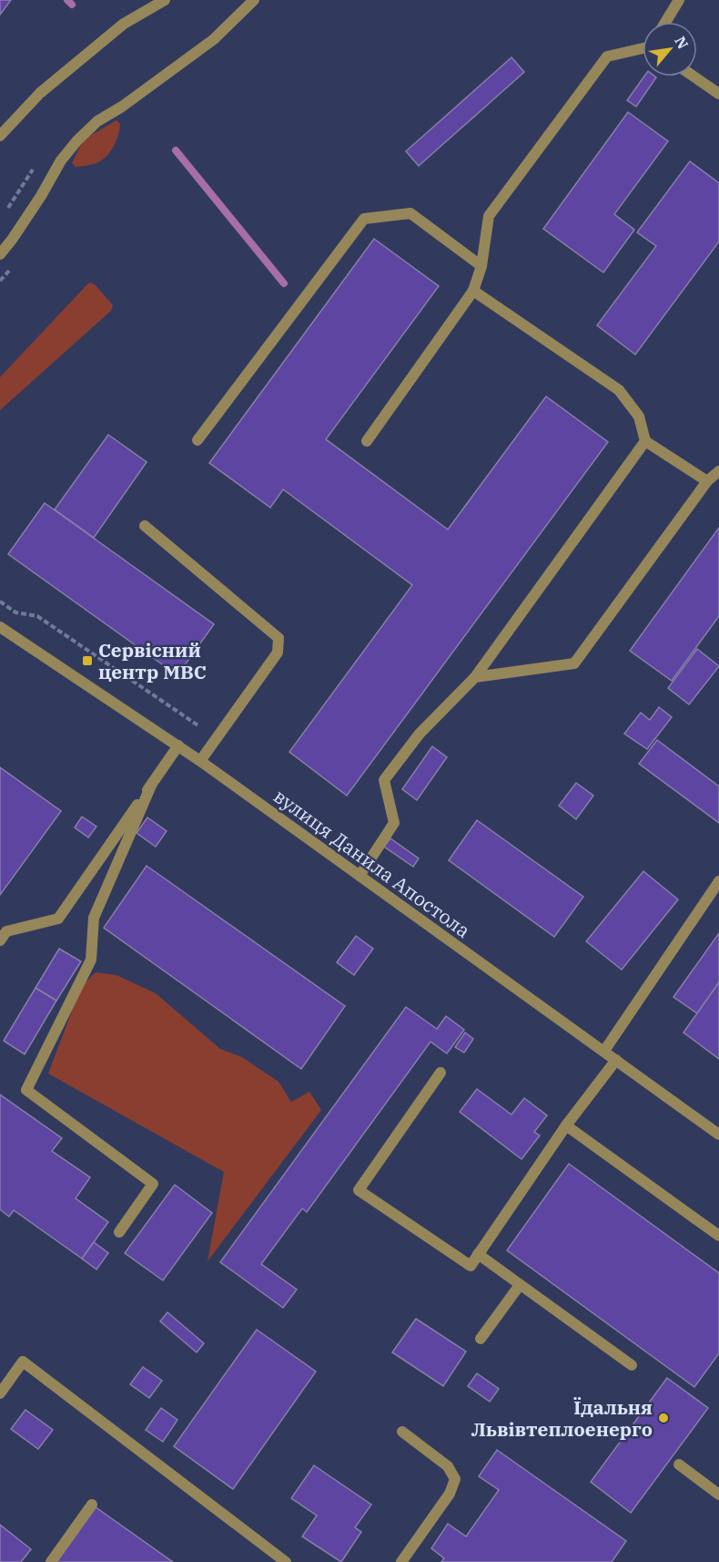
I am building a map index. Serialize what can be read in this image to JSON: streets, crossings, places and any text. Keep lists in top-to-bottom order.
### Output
{
  "streets": {
    "street": ["вулиця Данила Апостола"]
  },
  "places": {
    "transit": ["Сервісний центр МВС"],
    "other": ["Їдальня Львівтеплоенерго"]
  },
  "north": "top right"
}
